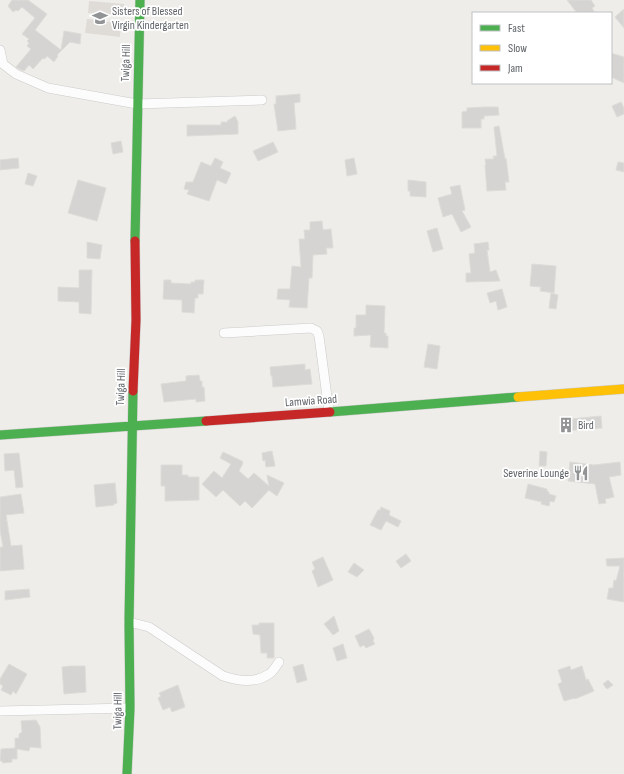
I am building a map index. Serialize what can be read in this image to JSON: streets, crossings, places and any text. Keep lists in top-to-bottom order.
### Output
{
  "streets": {
    "street": ["Twiga Hill", "Lamwia Road"]
  },
  "crossings": [
    ["Twiga Hill", "Lamwia Road"]
  ],
  "places": {
    "school or university": ["Sisters of Blessed Virgin Kindergarten"],
    "building": ["Bird"],
    "restaurant": ["Severine Lounge"]
  },
  "legend": ["Fast", "Slow", "Jam"]
}
